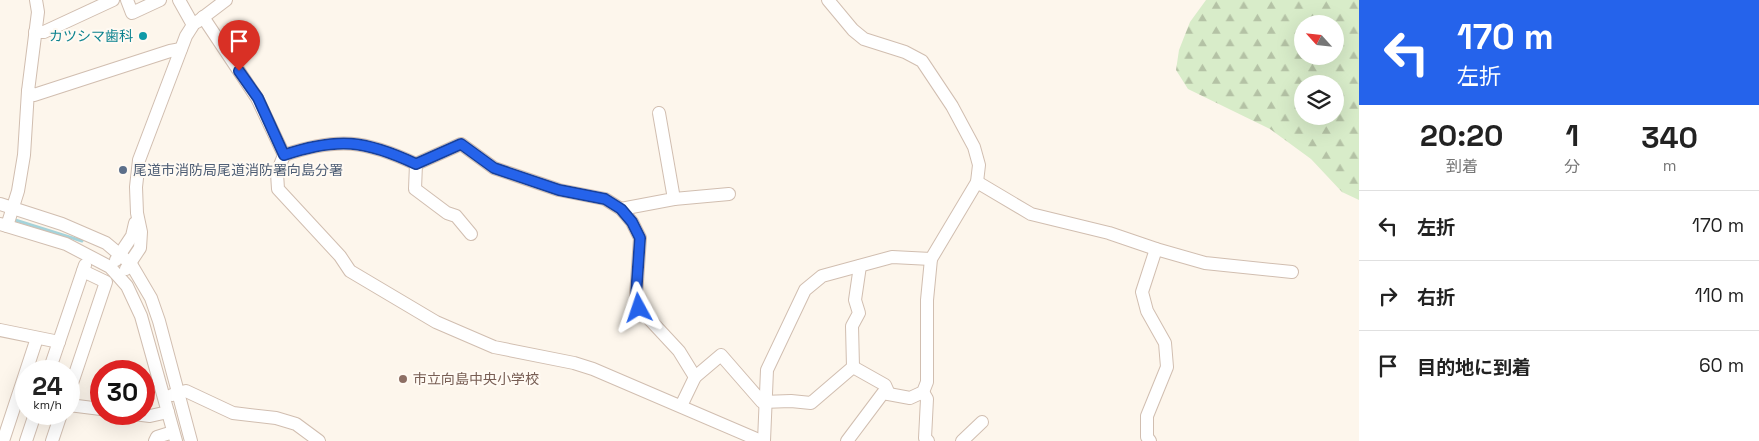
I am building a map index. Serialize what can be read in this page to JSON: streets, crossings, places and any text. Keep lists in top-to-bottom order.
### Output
{
  "places": ["カツシマ歯科", "尾道市消防局尾道消防署向島分署", "市立向島中央小学校"],
  "north": "top left",
  "page": {
    "turn": ["170 m", "左折"],
    "eta": [
      "20:20",
      "到着",
      "1",
      "分",
      "340",
      "m"
    ],
    "list": [
      {
        "name": "左折",
        "value": "170 m"
      },
      {
        "name": "右折",
        "value": "110 m"
      },
      {
        "name": "目的地に到着",
        "value": "60 m"
      }
    ],
    "speed": "24 km/h",
    "limit": "30"
  }
}
